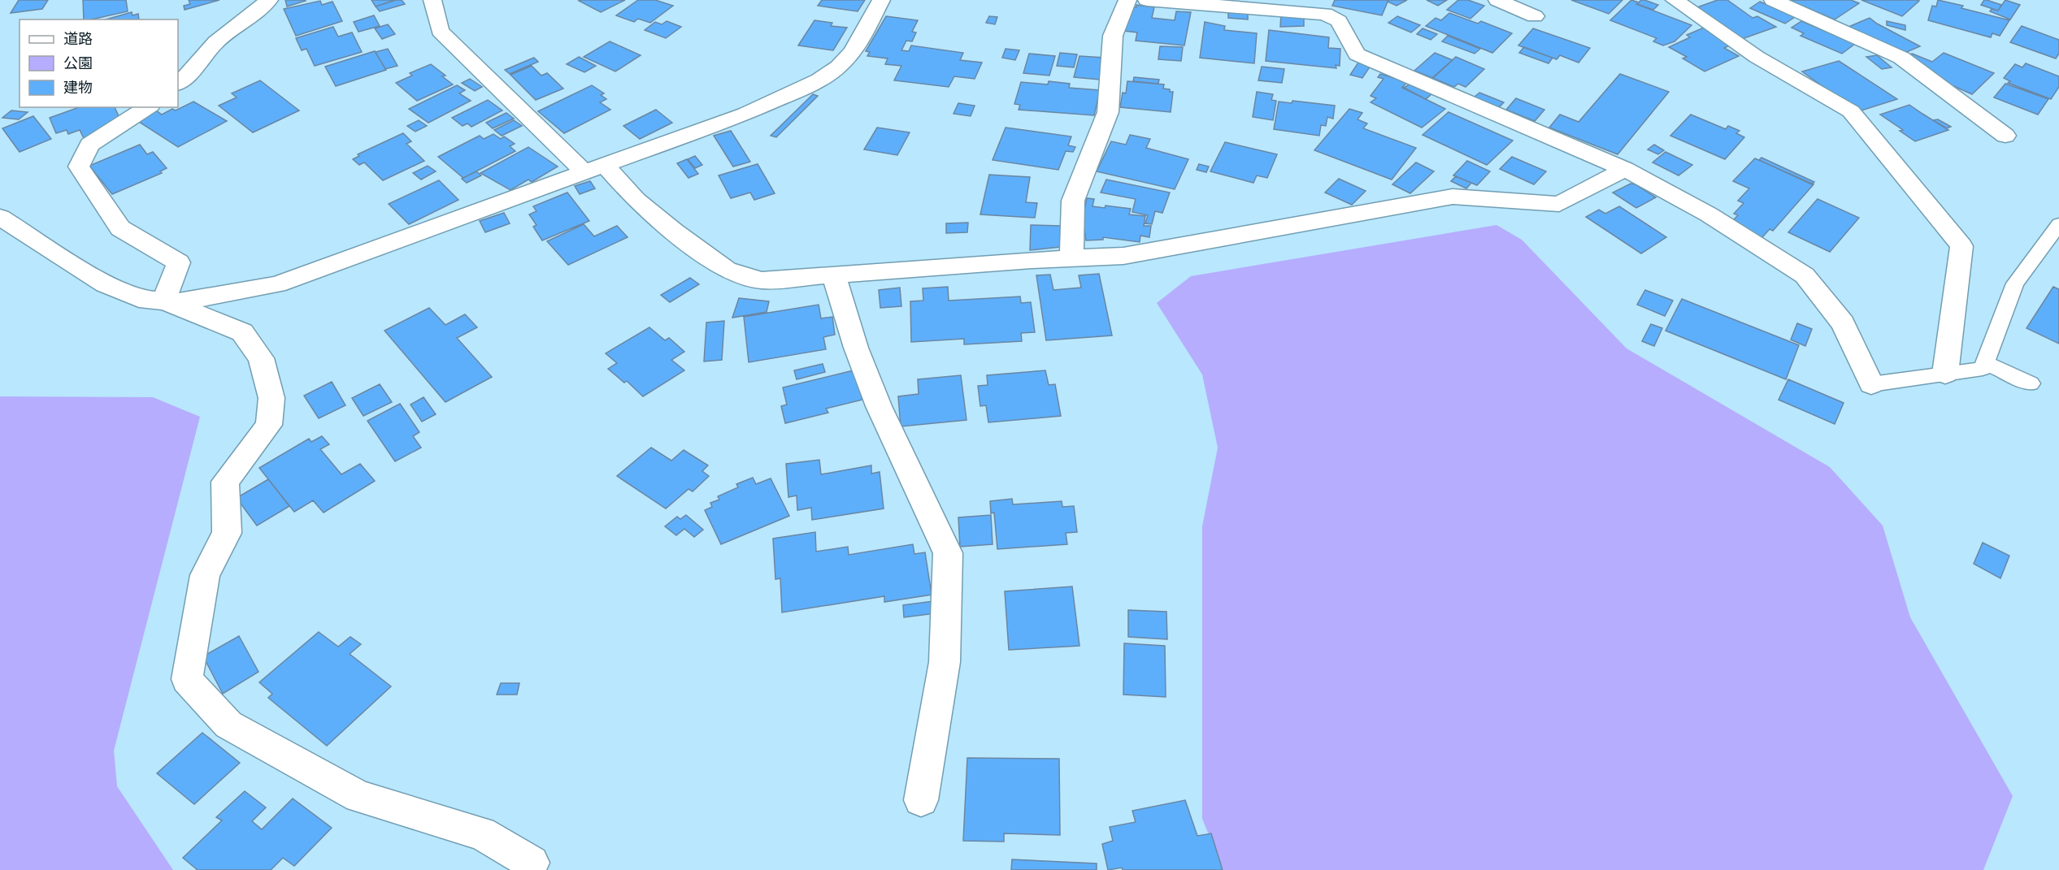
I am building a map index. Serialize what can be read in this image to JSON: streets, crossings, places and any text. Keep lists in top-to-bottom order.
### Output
{
  "legend": ["道路", "公園", "建物"]
}
